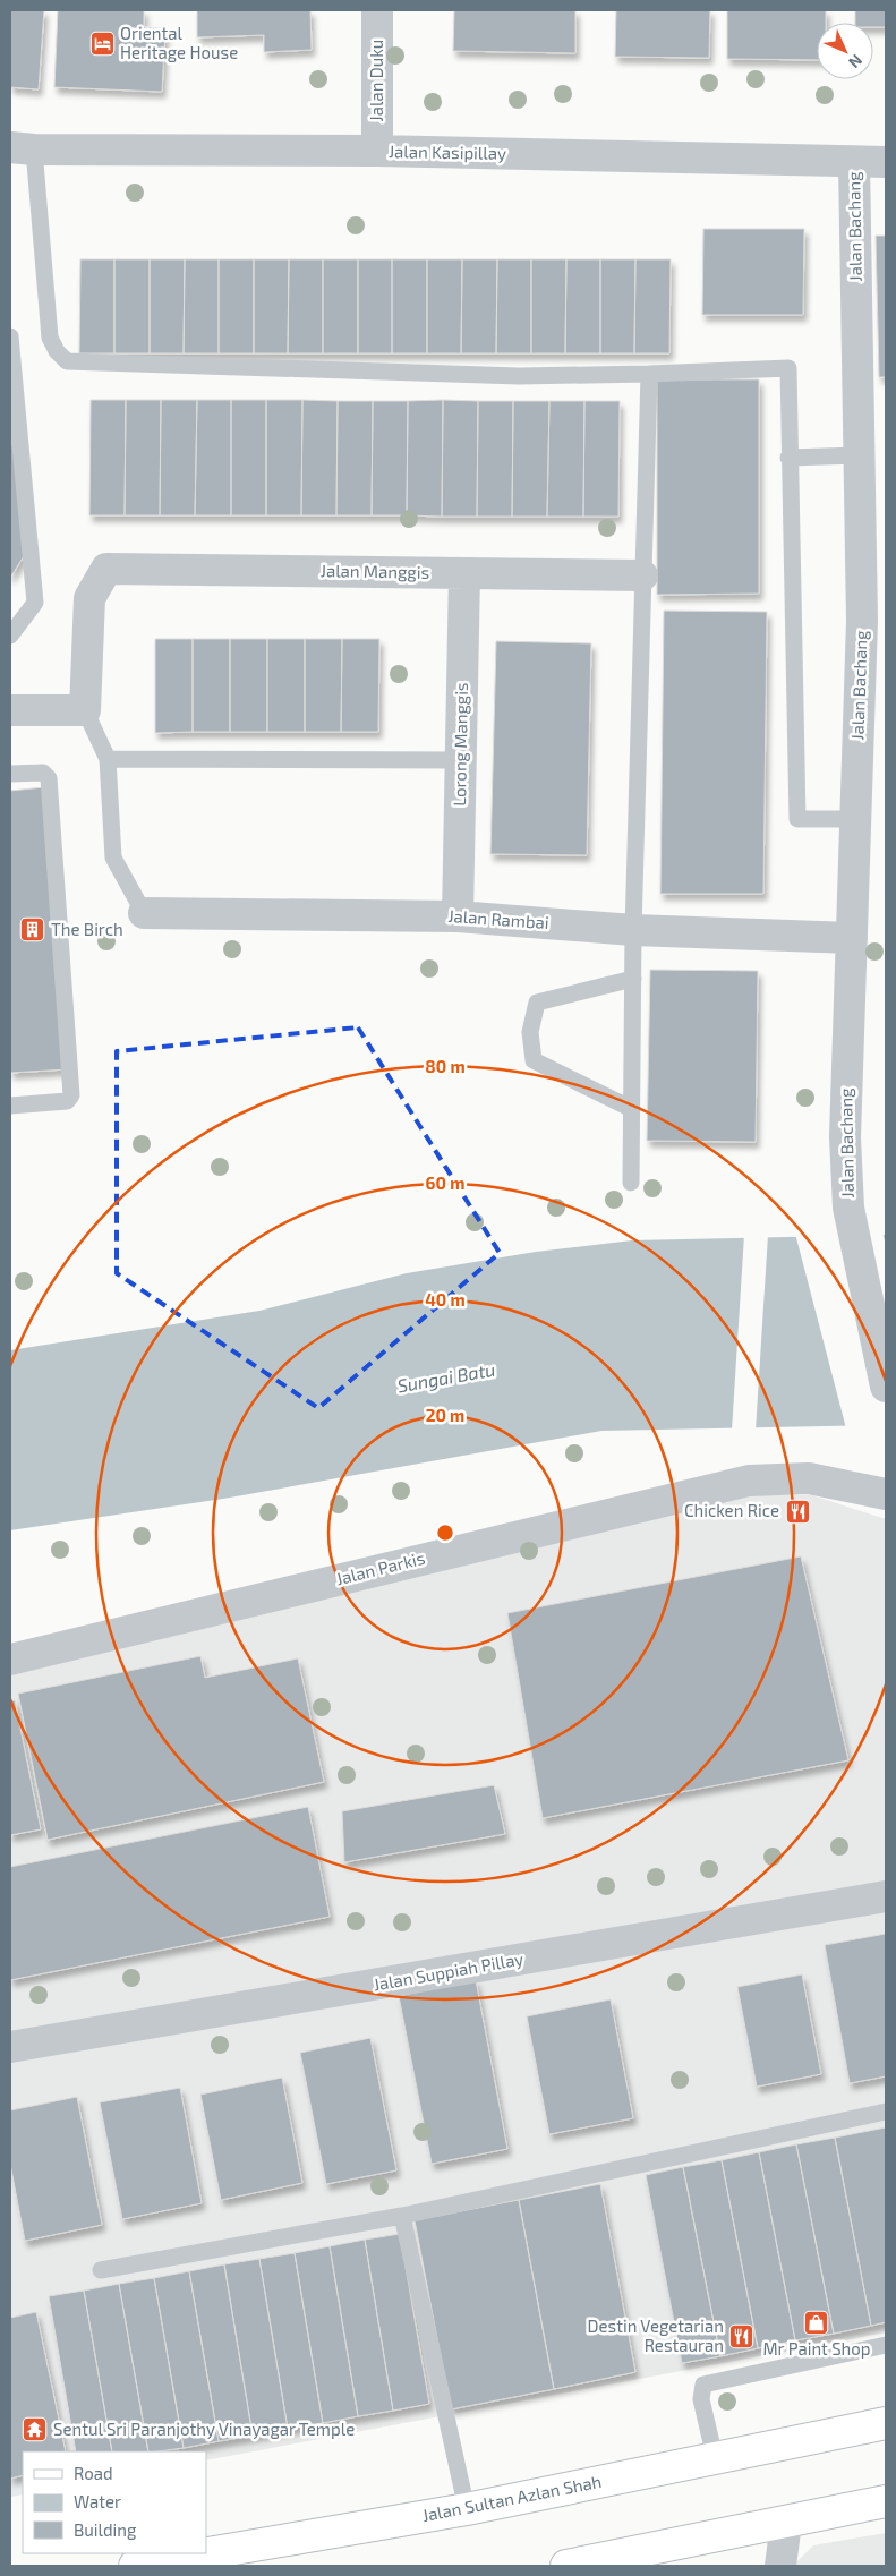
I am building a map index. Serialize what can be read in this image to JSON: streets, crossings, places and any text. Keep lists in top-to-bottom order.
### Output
{
  "streets": {
    "main road": ["Jalan Sultan Azlan Shah"],
    "street": [
      "Jalan Duku",
      "Jalan Kasipillay",
      "Jalan Bachang",
      "Jalan Manggis",
      "Lorong Manggis",
      "Jalan Rambai",
      "Jalan Parkis",
      "Jalan Suppiah Pillay"
    ]
  },
  "crossings": [
    ["Jalan Duku", "Jalan Kasipillay"],
    ["Jalan Kasipillay", "Jalan Bachang"],
    ["Jalan Bachang", "Jalan Rambai"],
    ["Jalan Manggis", "Lorong Manggis"],
    ["Lorong Manggis", "Jalan Rambai"]
  ],
  "water": ["Sungai Batu"],
  "places": {
    "hotel": ["Oriental Heritage House"],
    "building": ["The Birch"],
    "restaurant": ["Chicken Rice", "Destin Vegetarian Restauran"],
    "shop": ["Mr Paint Shop"],
    "temple": ["Sentul Sri Paranjothy Vinayagar Temple"]
  },
  "legend": ["Road", "Water", "Building"],
  "north": "bottom right",
  "rings": [
    "80 m",
    "60 m",
    "40 m",
    "20 m"
  ]
}
